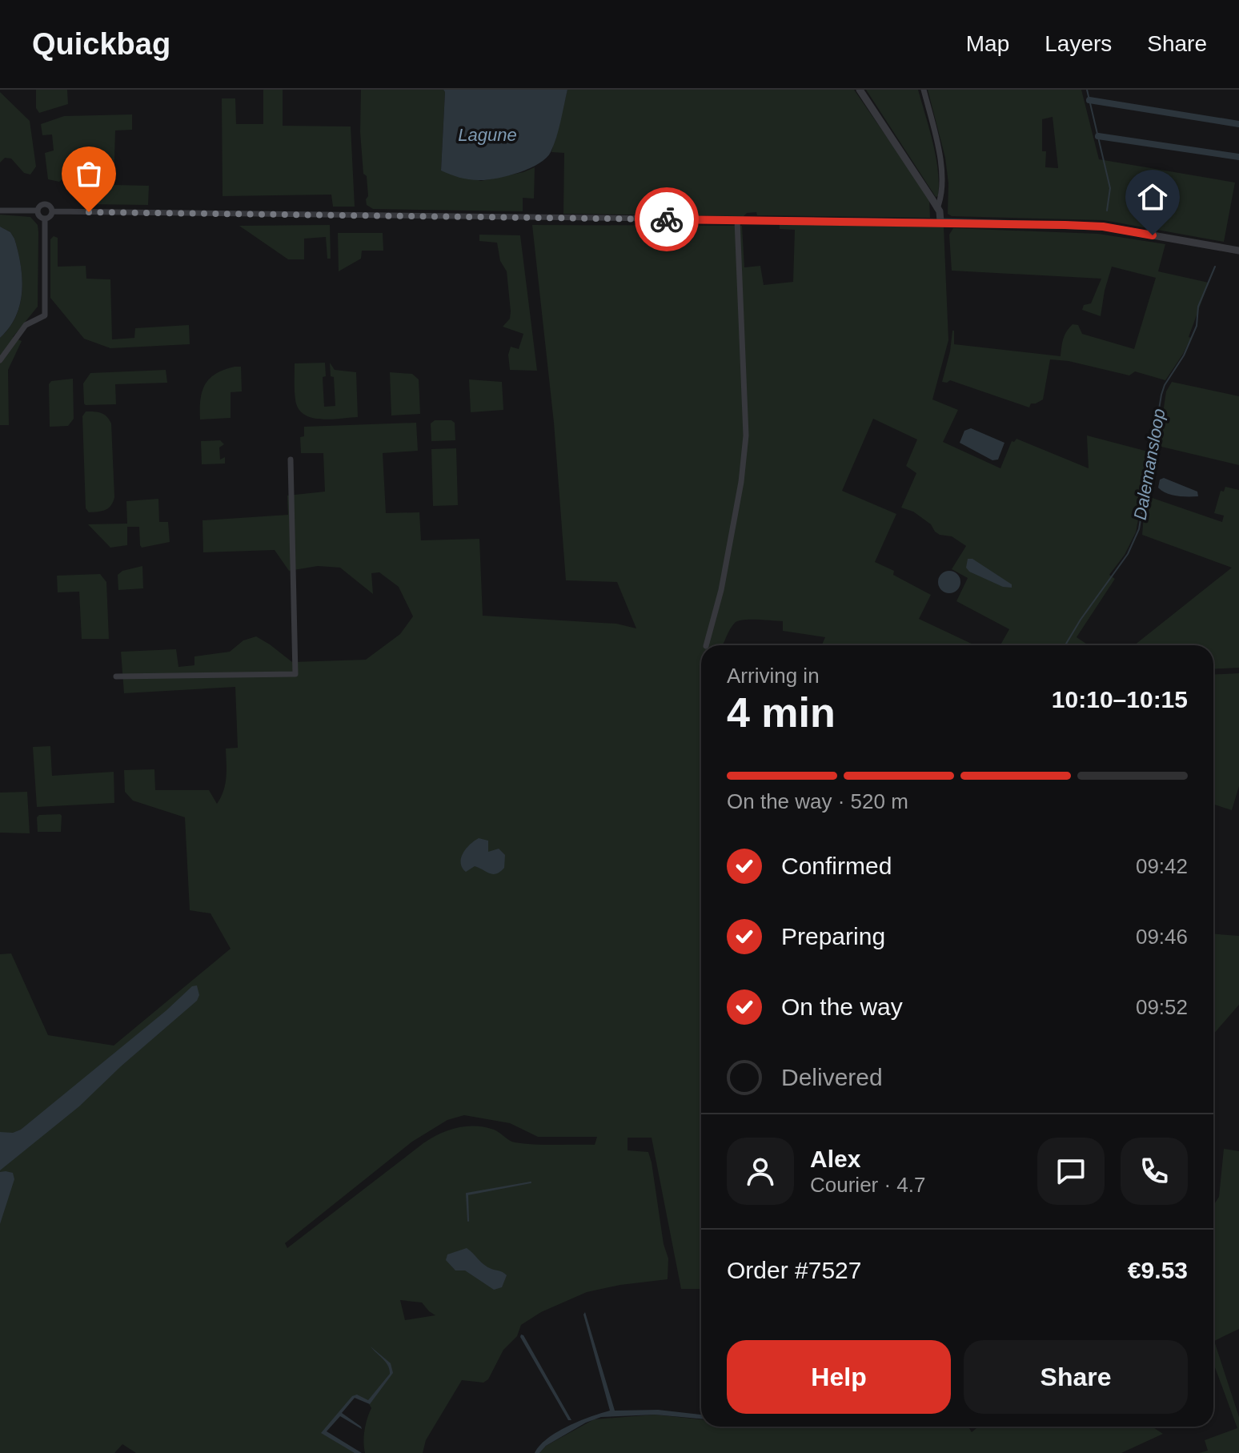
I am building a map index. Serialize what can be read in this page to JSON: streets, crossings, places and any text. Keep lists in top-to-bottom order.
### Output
{
  "water": ["Lagune", "Dalemansloop"],
  "page": {
    "header": "Quickbag",
    "nav": ["Map", "Layers", "Share"],
    "heading": ["4 min", "Arriving in", "10:10–10:15"],
    "panel": [
      "Alex",
      "Courier · 4.7",
      "Order #7527",
      "€9.53"
    ],
    "bar": "On the way · 520 m",
    "list": [
      ["Confirmed", "09:42"],
      ["Preparing", "09:46"],
      ["On the way", "09:52"],
      "Delivered"
    ],
    "buttons": ["Help", "Share"]
  }
}
